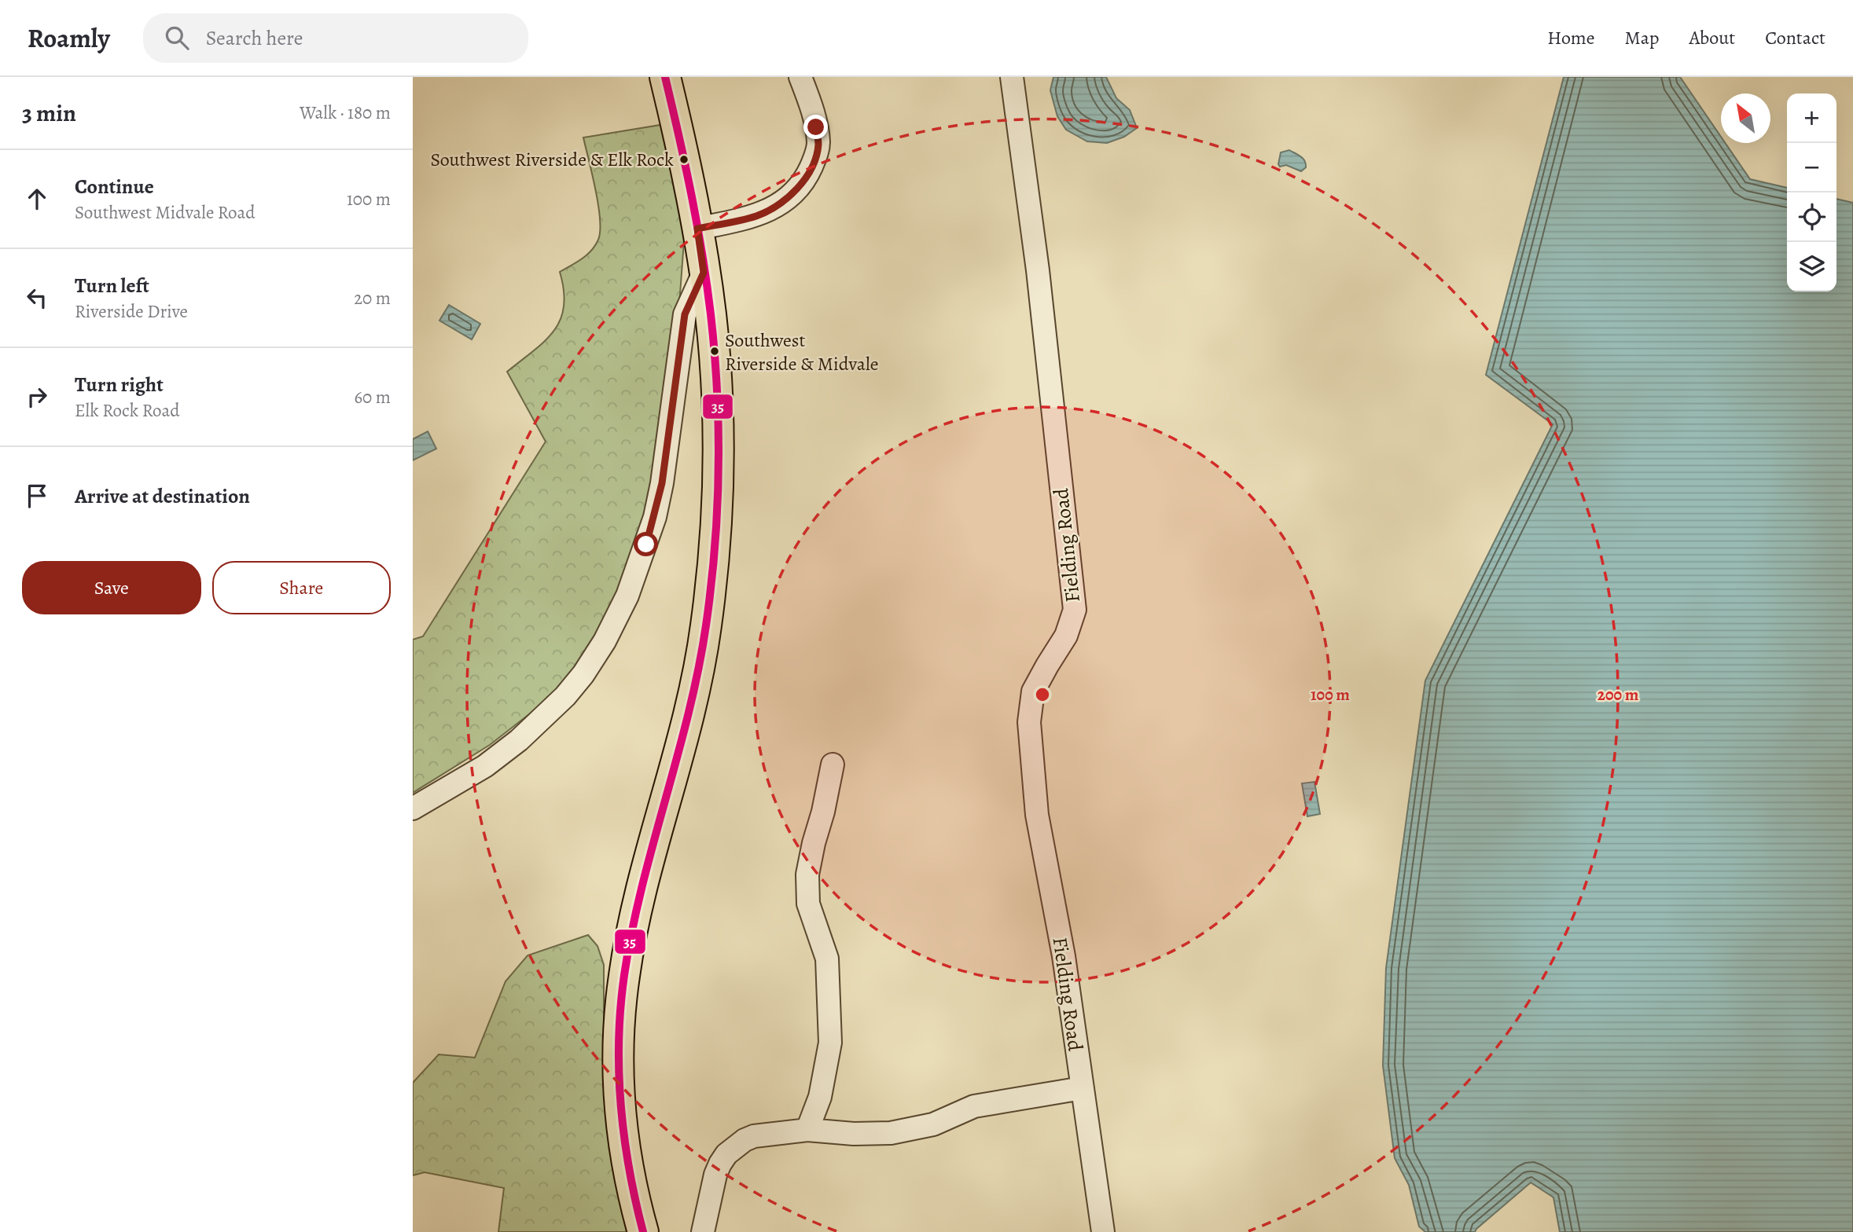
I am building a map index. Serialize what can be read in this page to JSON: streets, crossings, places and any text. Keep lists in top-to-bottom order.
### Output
{
  "streets": {
    "street": ["Fielding Road"]
  },
  "places": ["Southwest Riverside & Elk Rock", "Southwest Riverside & Midvale"],
  "lines": ["transit line 35"],
  "north": "top left",
  "page": {
    "header": "Roamly",
    "search": "Search here",
    "nav": [
      "Home",
      "Map",
      "About",
      "Contact"
    ],
    "heading": ["3 min", "Walk · 180 m"],
    "map_buttons": ["+", "−"],
    "list": [
      ["Continue", "Southwest Midvale Road", "100 m"],
      ["Turn left", "Riverside Drive", "20 m"],
      ["Turn right", "Elk Rock Road", "60 m"],
      "Arrive at destination"
    ],
    "buttons": ["Save", "Share"]
  },
  "rings": ["100 m", "200 m"]
}
